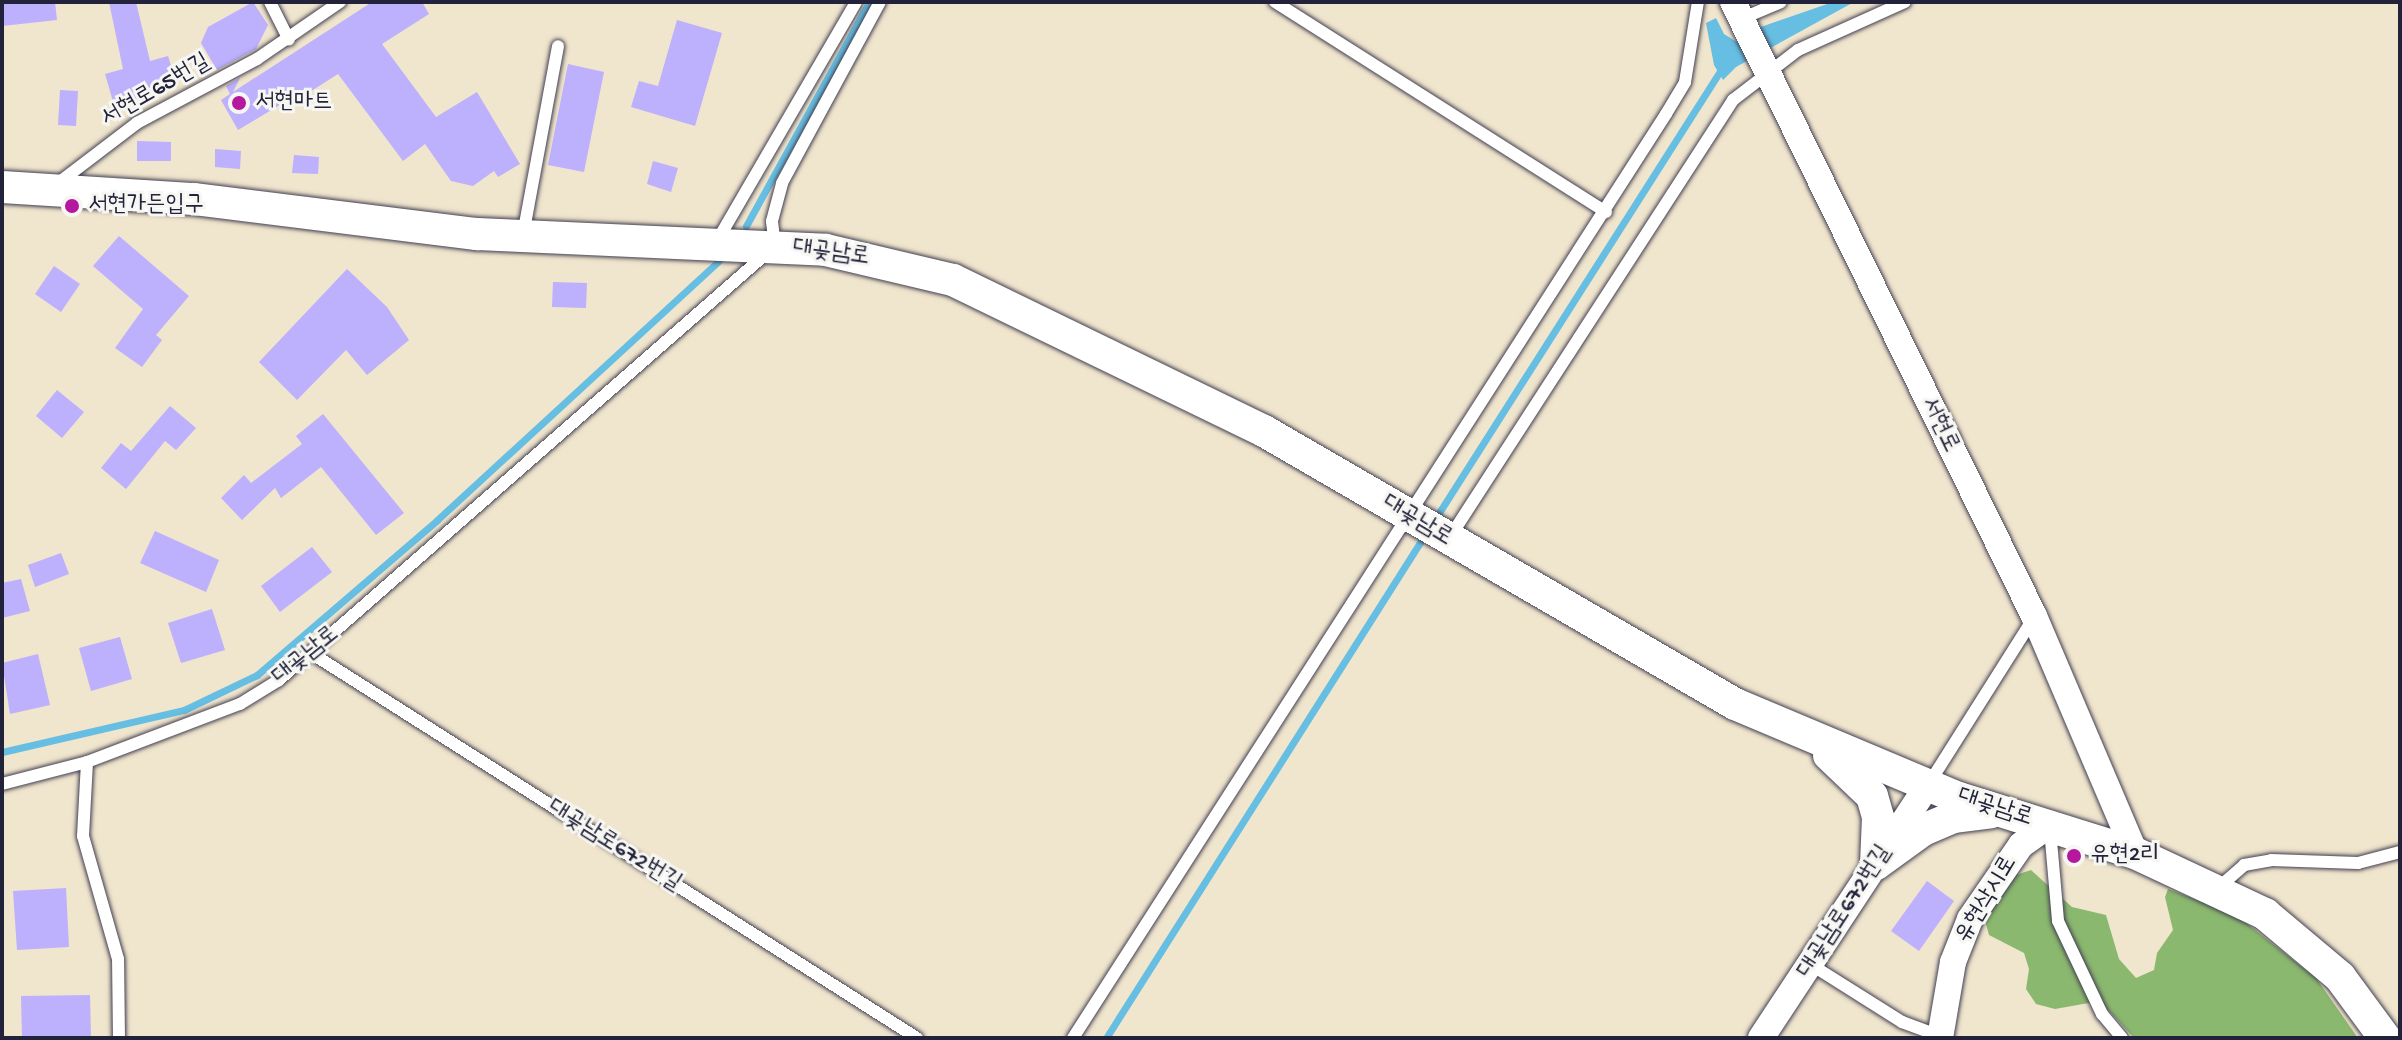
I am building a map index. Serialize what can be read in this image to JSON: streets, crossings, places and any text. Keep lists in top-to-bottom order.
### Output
{
  "streets": {
    "street": [
      "대곶남로",
      "서현로",
      "대곶남로672번길",
      "유현삭시로"
    ],
    "lane": ["서현로65번길"]
  },
  "crossings": [
    ["서현로65번길", "대곶남로"],
    ["대곶남로", "서현로"],
    ["대곶남로", "대곶남로672번길"],
    ["대곶남로", "유현삭시로"]
  ],
  "places": ["서현마트", "서현가든입구", "유현2리"]
}
